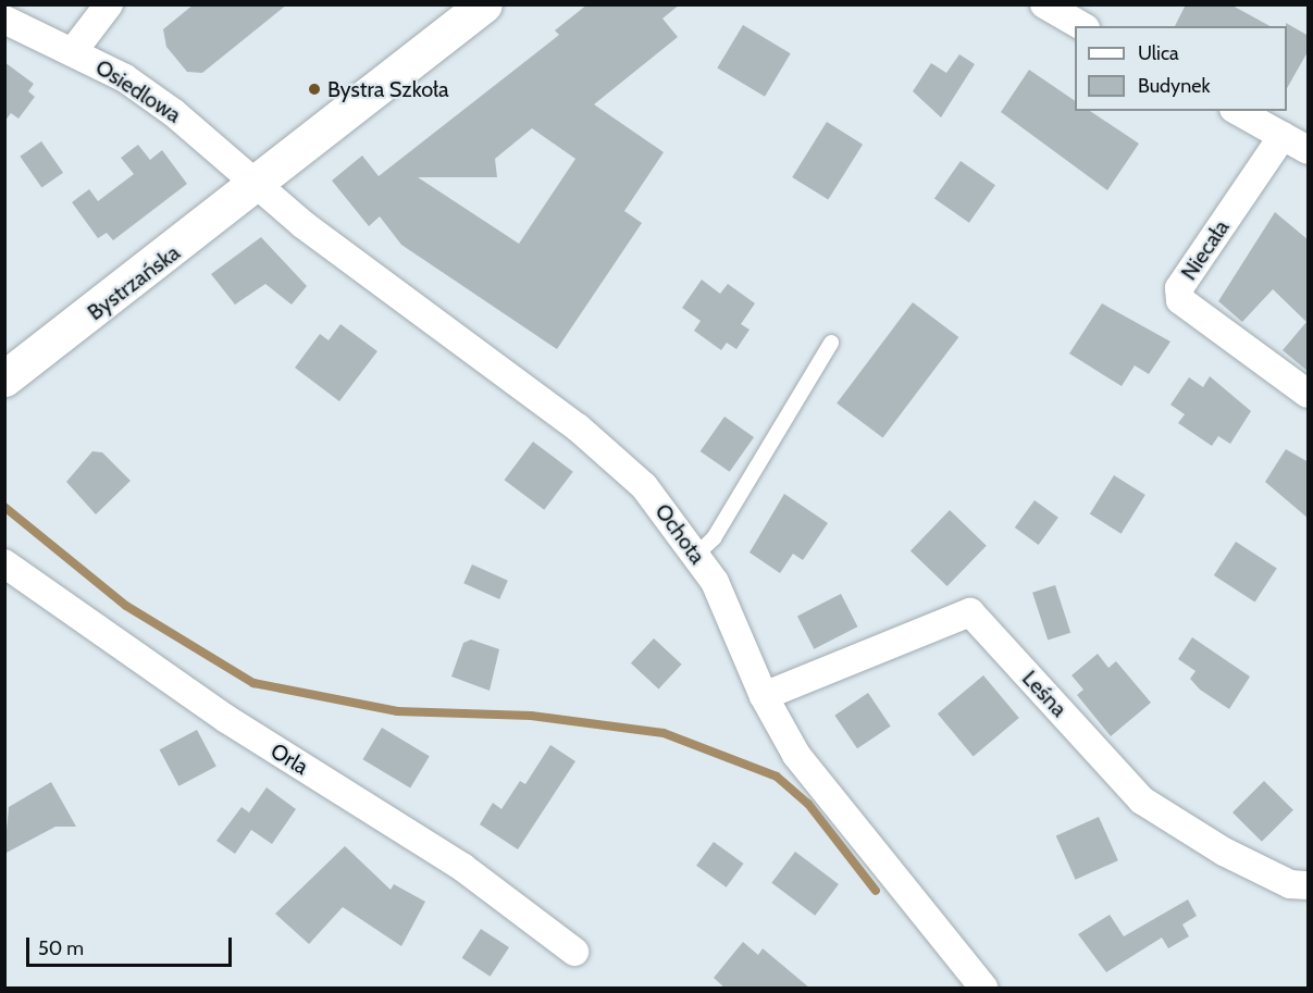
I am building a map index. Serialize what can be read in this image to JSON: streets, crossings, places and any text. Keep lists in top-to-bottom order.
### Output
{
  "streets": {
    "main road": ["Bystrzańska"],
    "street": [
      "Osiedlowa",
      "Niecała",
      "Ochota",
      "Leśna",
      "Orla"
    ]
  },
  "crossings": [
    ["Osiedlowa", "Bystrzańska"],
    ["Osiedlowa", "Ochota"],
    ["Bystrzańska", "Ochota"],
    ["Ochota", "Leśna"]
  ],
  "places": ["Bystra Szkoła"],
  "legend": ["Ulica", "Budynek"],
  "scale_bar": "50 m"
}
